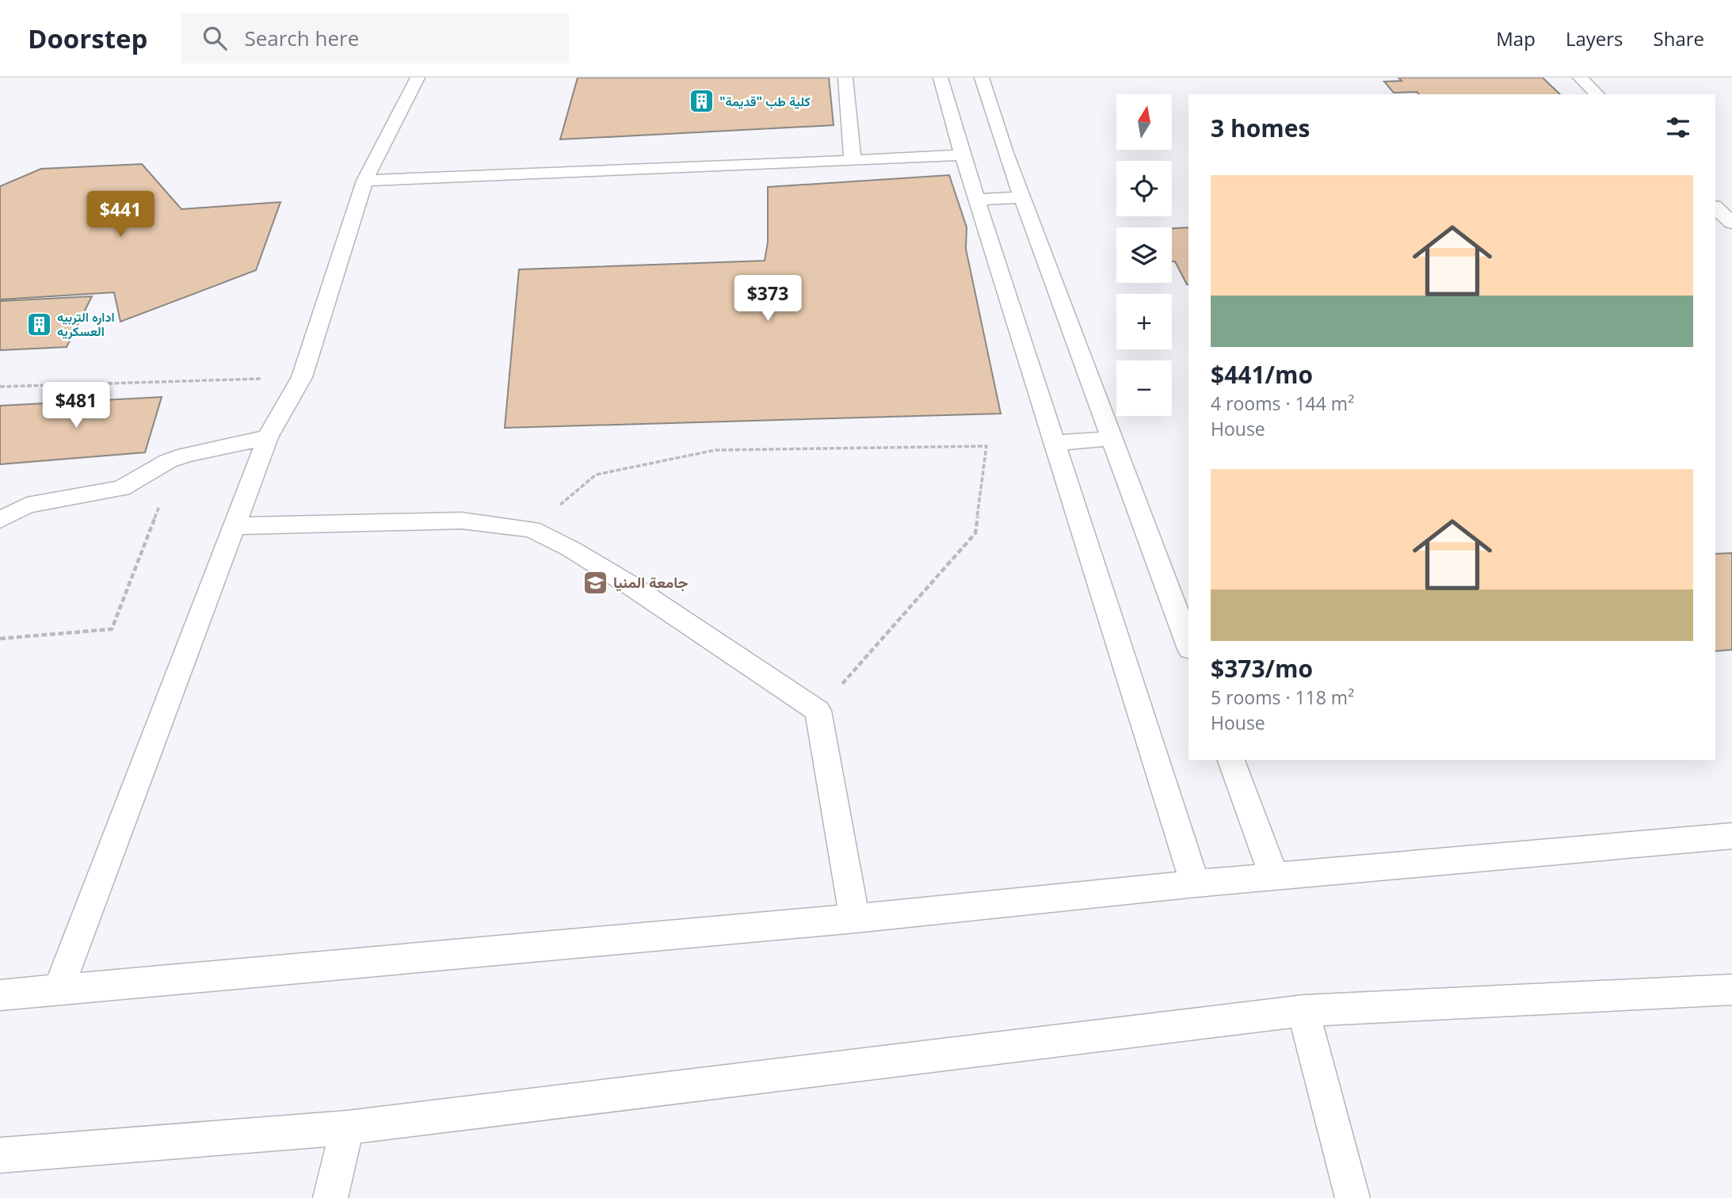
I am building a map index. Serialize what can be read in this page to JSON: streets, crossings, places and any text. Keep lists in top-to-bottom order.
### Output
{
  "places": {
    "building": ["\"كلية طب \"قديمة", "اداره التربيه العسكريه"],
    "school or university": ["جامعة المنيا"]
  },
  "north": "top",
  "page": {
    "header": "Doorstep",
    "search": "Search here",
    "nav": ["Map", "Layers", "Share"],
    "map_buttons": ["+", "−"],
    "heading": "3 homes",
    "list": [
      {
        "name": "$441/mo",
        "note": "4 rooms · 144 m² · House"
      },
      {
        "name": "$373/mo",
        "note": "5 rooms · 118 m² · House"
      }
    ],
    "price": ["$441", "$373", "$481"]
  }
}
